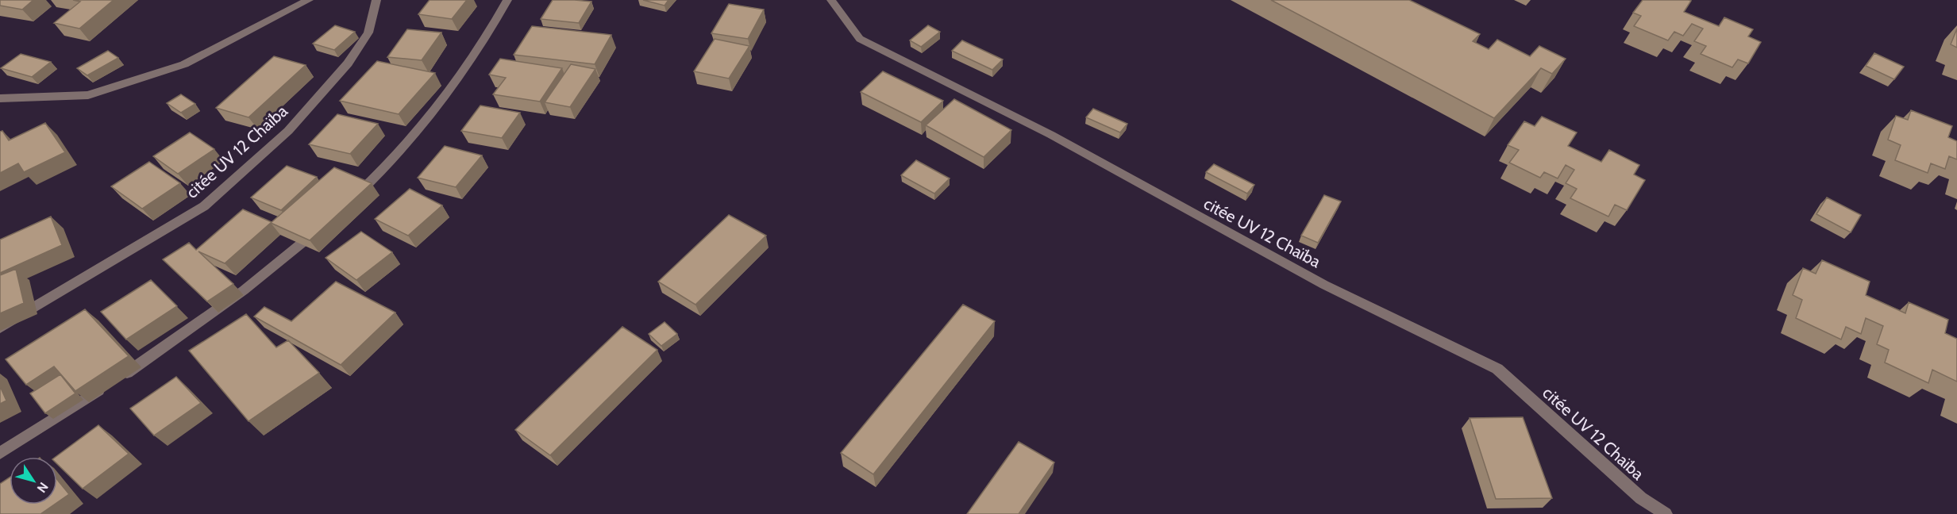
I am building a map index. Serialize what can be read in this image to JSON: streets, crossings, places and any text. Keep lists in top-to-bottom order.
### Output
{
  "streets": {
    "street": ["citée UV 12 Chaïba"]
  },
  "north": "bottom right"
}
